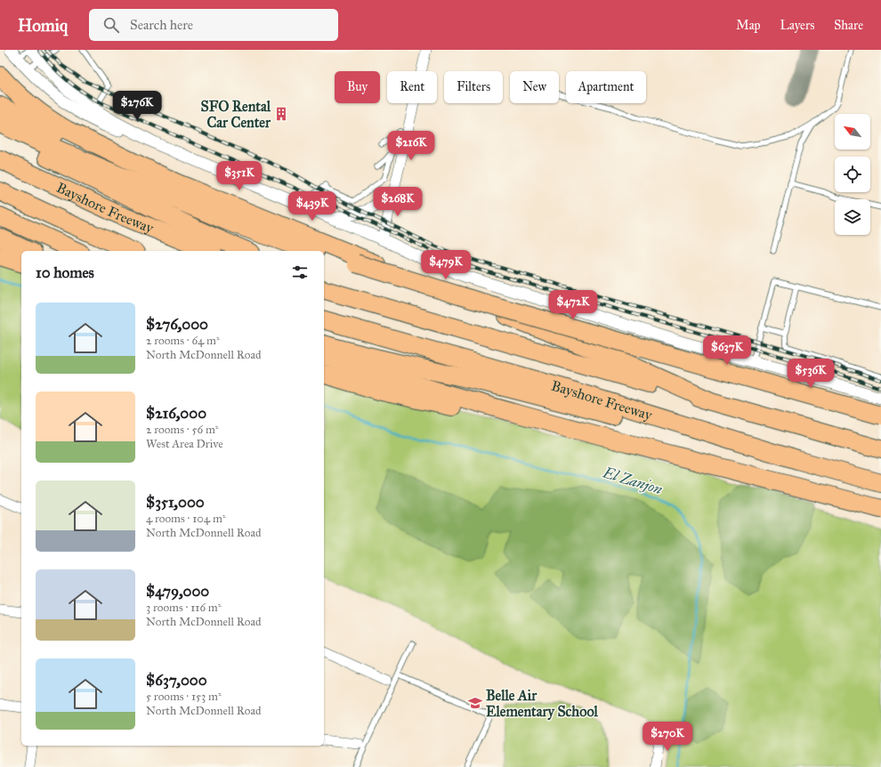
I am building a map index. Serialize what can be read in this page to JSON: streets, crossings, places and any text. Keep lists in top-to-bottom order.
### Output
{
  "streets": {
    "highway": ["Bayshore Freeway"]
  },
  "water": ["El Zanjon"],
  "places": {
    "building": ["SFO Rental Car Center"],
    "school or university": ["Belle Air Elementary School"]
  },
  "north": "top left",
  "page": {
    "header": "Homiq",
    "search": "Search here",
    "nav": ["Map", "Layers", "Share"],
    "chip": [
      "Buy",
      "Rent",
      "Filters",
      "New",
      "Apartment"
    ],
    "price": [
      "$276K",
      "$216K",
      "$351K",
      "$268K",
      "$439K",
      "$479K",
      "$472K",
      "$637K",
      "$536K",
      "$270K"
    ],
    "heading": "10 homes",
    "list": [
      {
        "name": "$276,000",
        "note": "2 rooms · 64 m² · North McDonnell Road"
      },
      {
        "name": "$216,000",
        "note": "2 rooms · 56 m² · West Area Drive"
      },
      {
        "name": "$351,000",
        "note": "4 rooms · 104 m² · North McDonnell Road"
      },
      {
        "name": "$479,000",
        "note": "3 rooms · 116 m² · North McDonnell Road"
      },
      {
        "name": "$637,000",
        "note": "5 rooms · 153 m² · North McDonnell Road"
      }
    ]
  }
}
